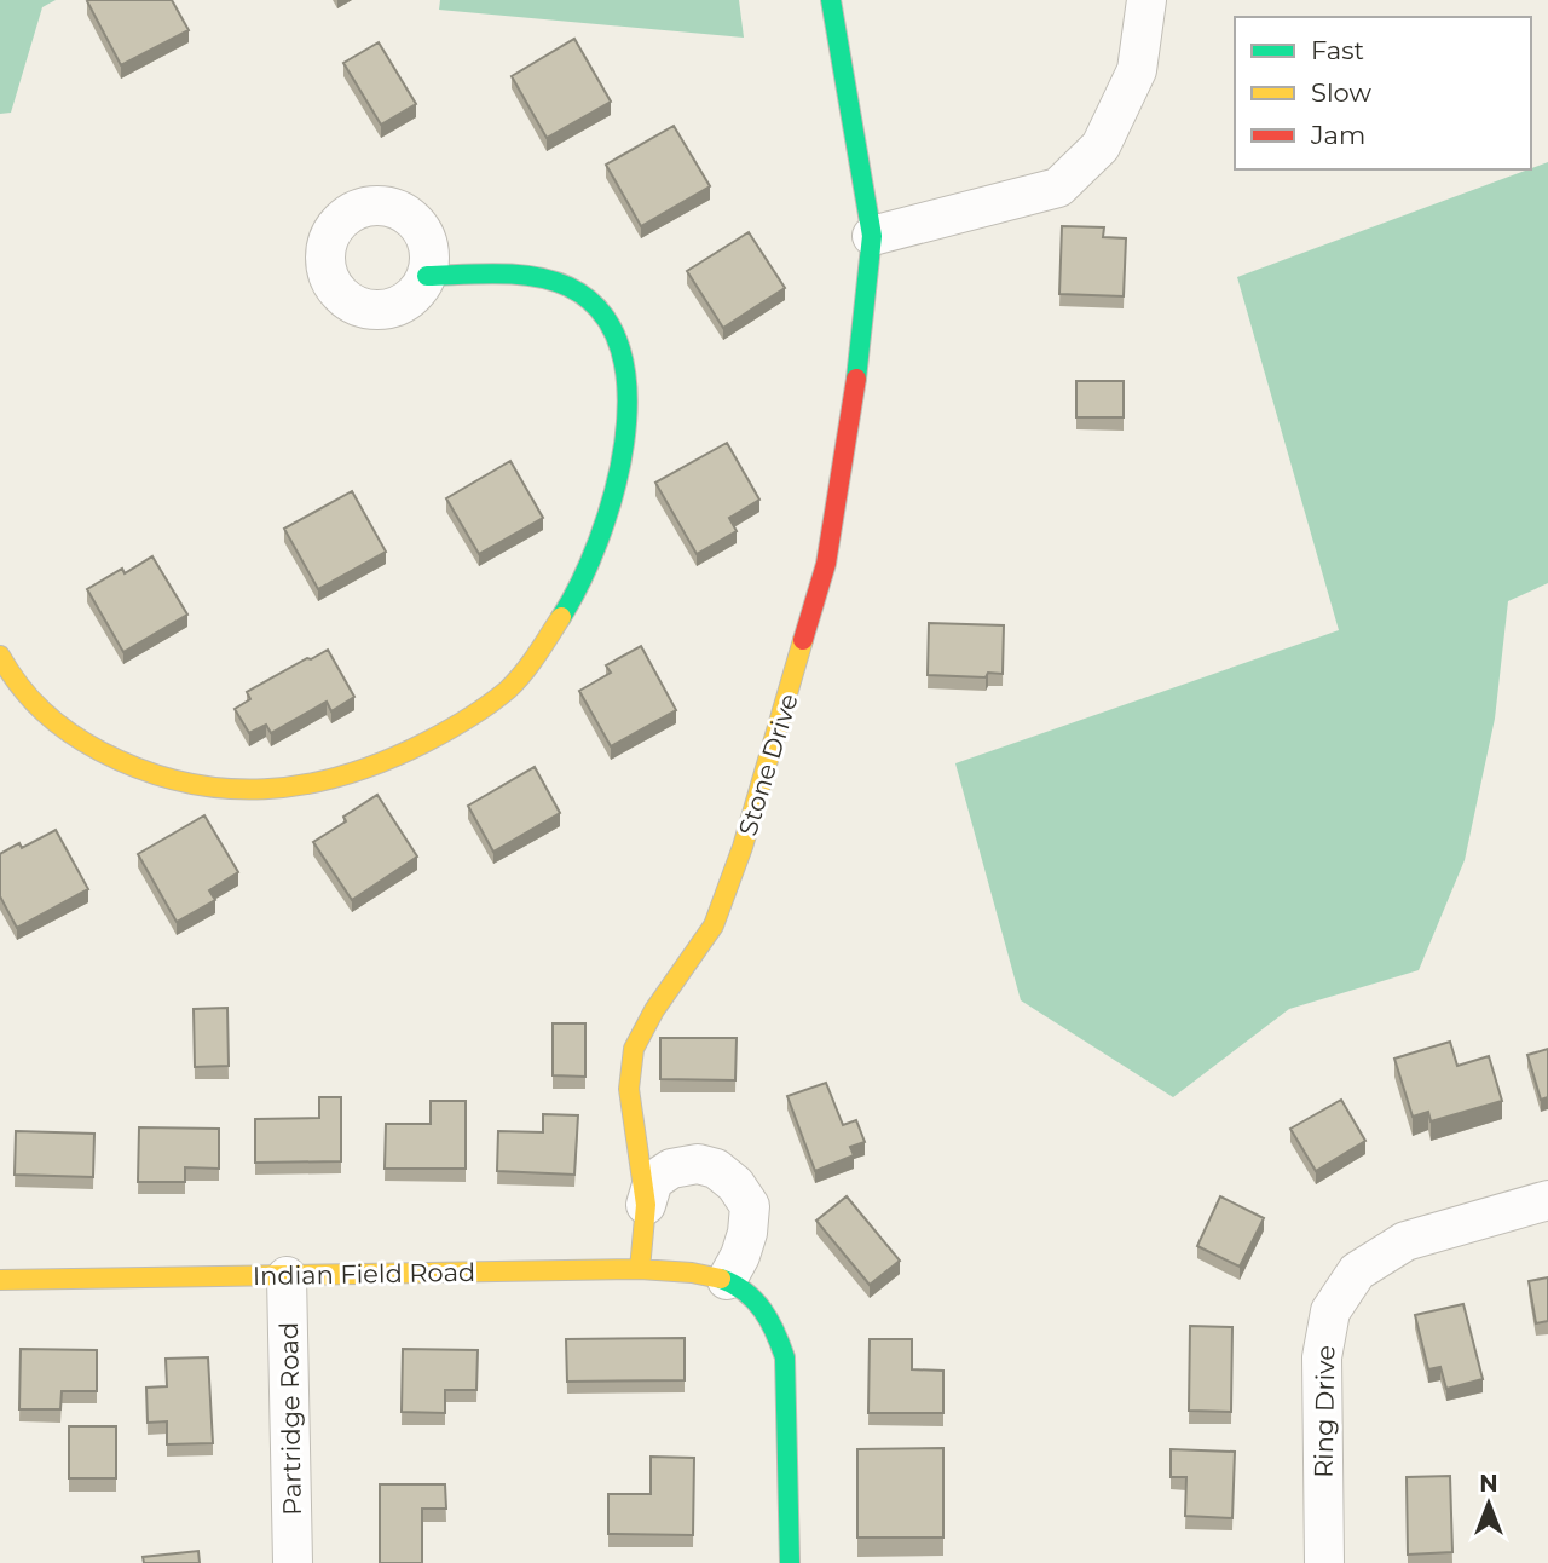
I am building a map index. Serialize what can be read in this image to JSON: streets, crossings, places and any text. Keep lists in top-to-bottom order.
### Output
{
  "streets": {
    "street": [
      "Stone Drive",
      "Indian Field Road",
      "Ring Drive",
      "Partridge Road"
    ]
  },
  "crossings": [
    ["Stone Drive", "Indian Field Road"],
    ["Indian Field Road", "Partridge Road"]
  ],
  "legend": ["Fast", "Slow", "Jam"],
  "north": "top"
}
